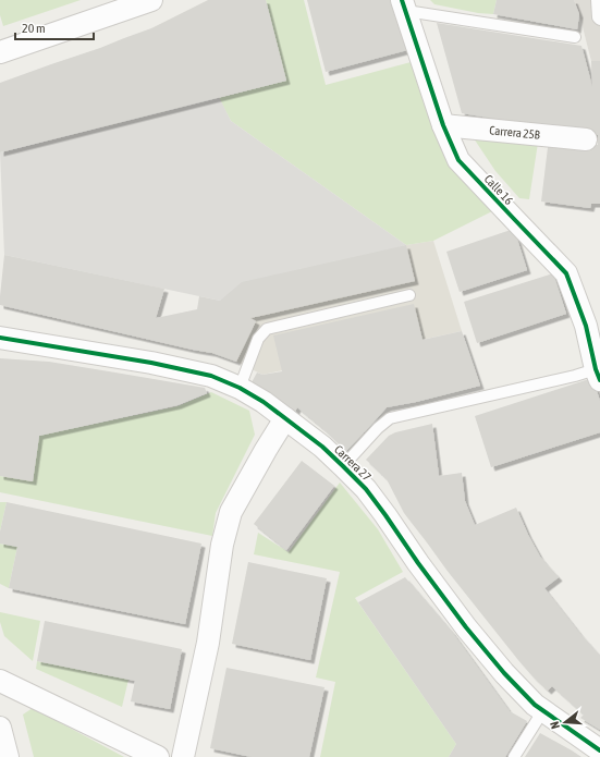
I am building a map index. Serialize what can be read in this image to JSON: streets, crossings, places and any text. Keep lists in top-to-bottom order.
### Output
{
  "streets": {
    "street": ["Carrera 25B", "Calle 16", "Carrera 27"]
  },
  "crossings": [
    ["Carrera 25B", "Calle 16"]
  ],
  "scale_bar": "20 m",
  "north": "left"
}
